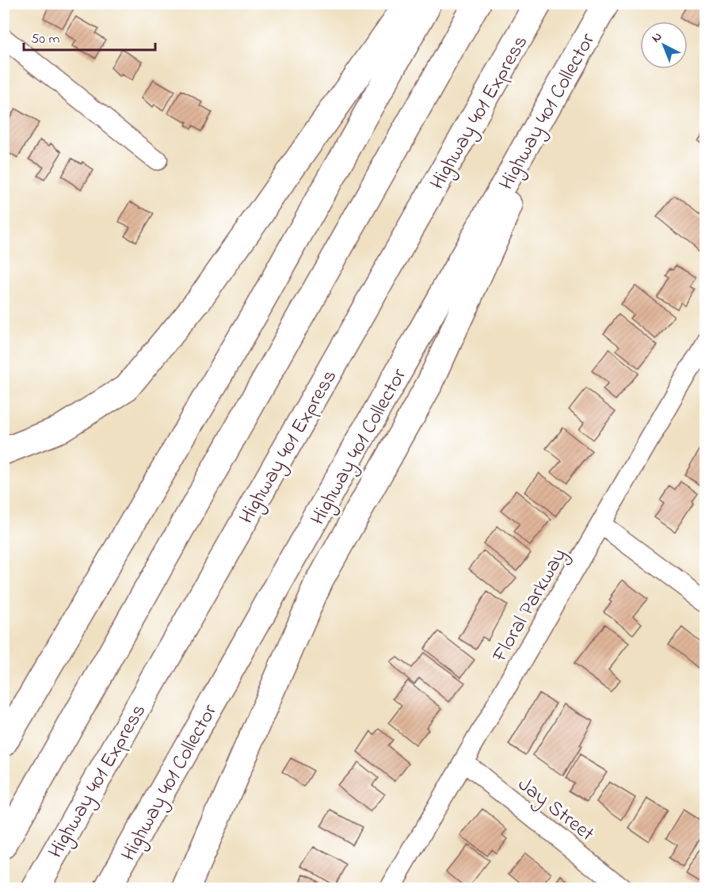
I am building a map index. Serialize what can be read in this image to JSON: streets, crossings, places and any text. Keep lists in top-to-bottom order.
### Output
{
  "streets": {
    "highway": ["Highway 401 Collector", "Highway 401 Express"],
    "street": ["Floral Parkway", "Jay Street"]
  },
  "crossings": [
    ["Floral Parkway", "Jay Street"]
  ],
  "scale_bar": "50 m",
  "north": "top left"
}
